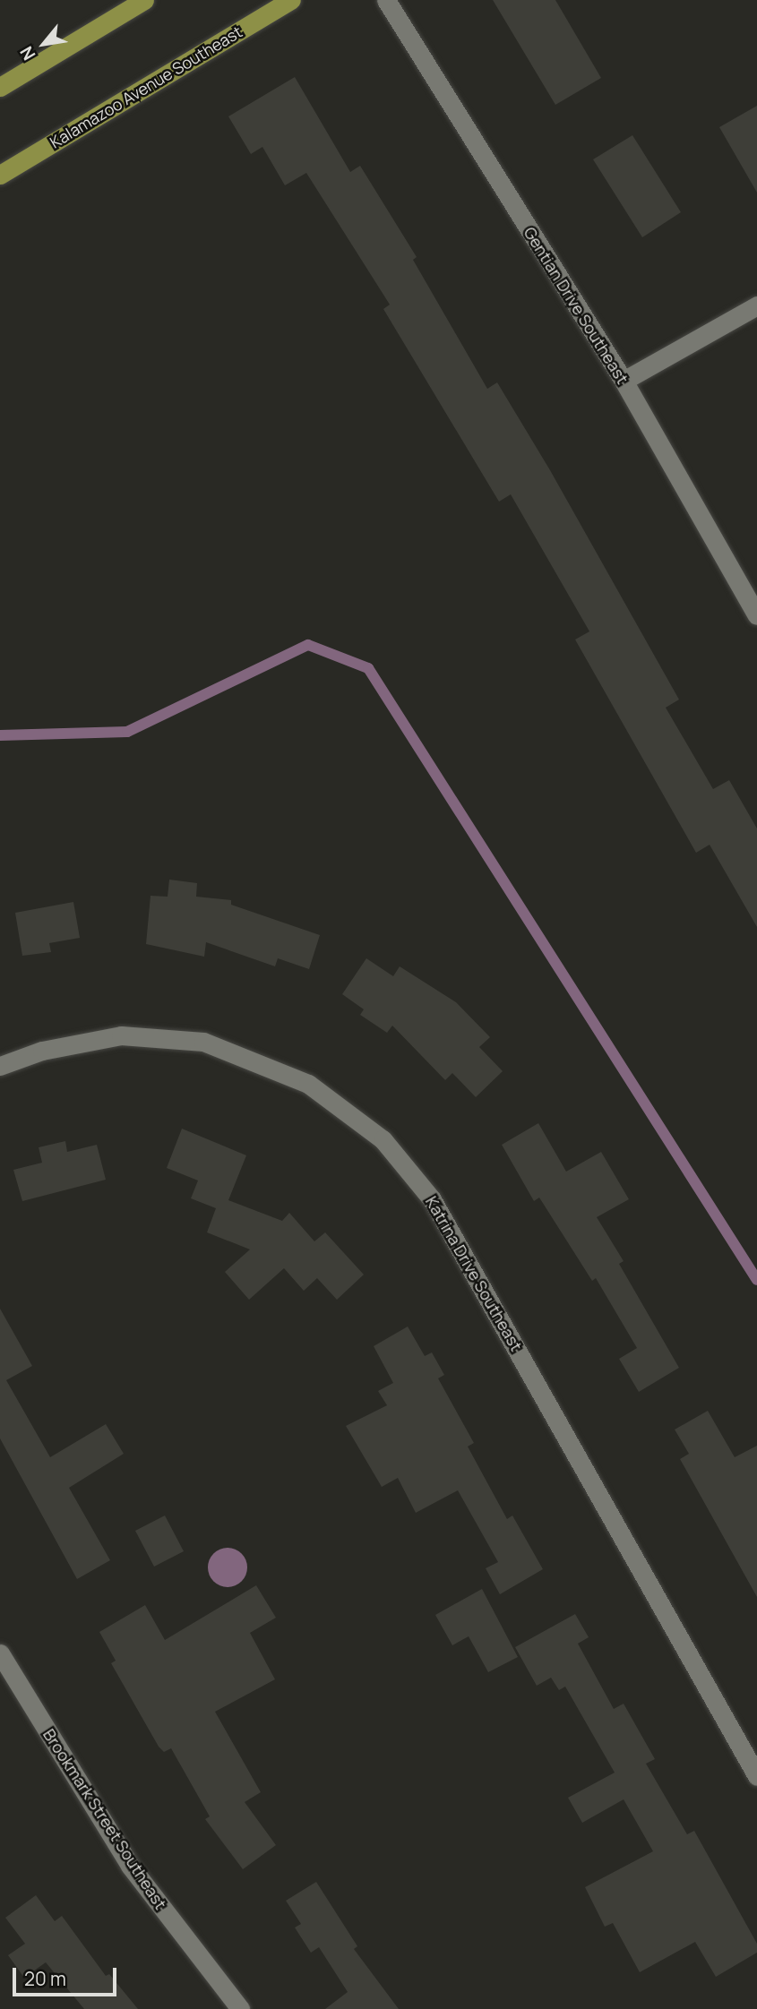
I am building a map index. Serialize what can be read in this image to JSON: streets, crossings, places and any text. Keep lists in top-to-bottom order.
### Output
{
  "streets": {
    "main road": ["Kalamazoo Avenue Southeast"],
    "street": ["Gentian Drive Southeast", "Katrina Drive Southeast", "Brookmark Street Southeast"]
  },
  "scale_bar": "20 m",
  "north": "bottom left"
}
